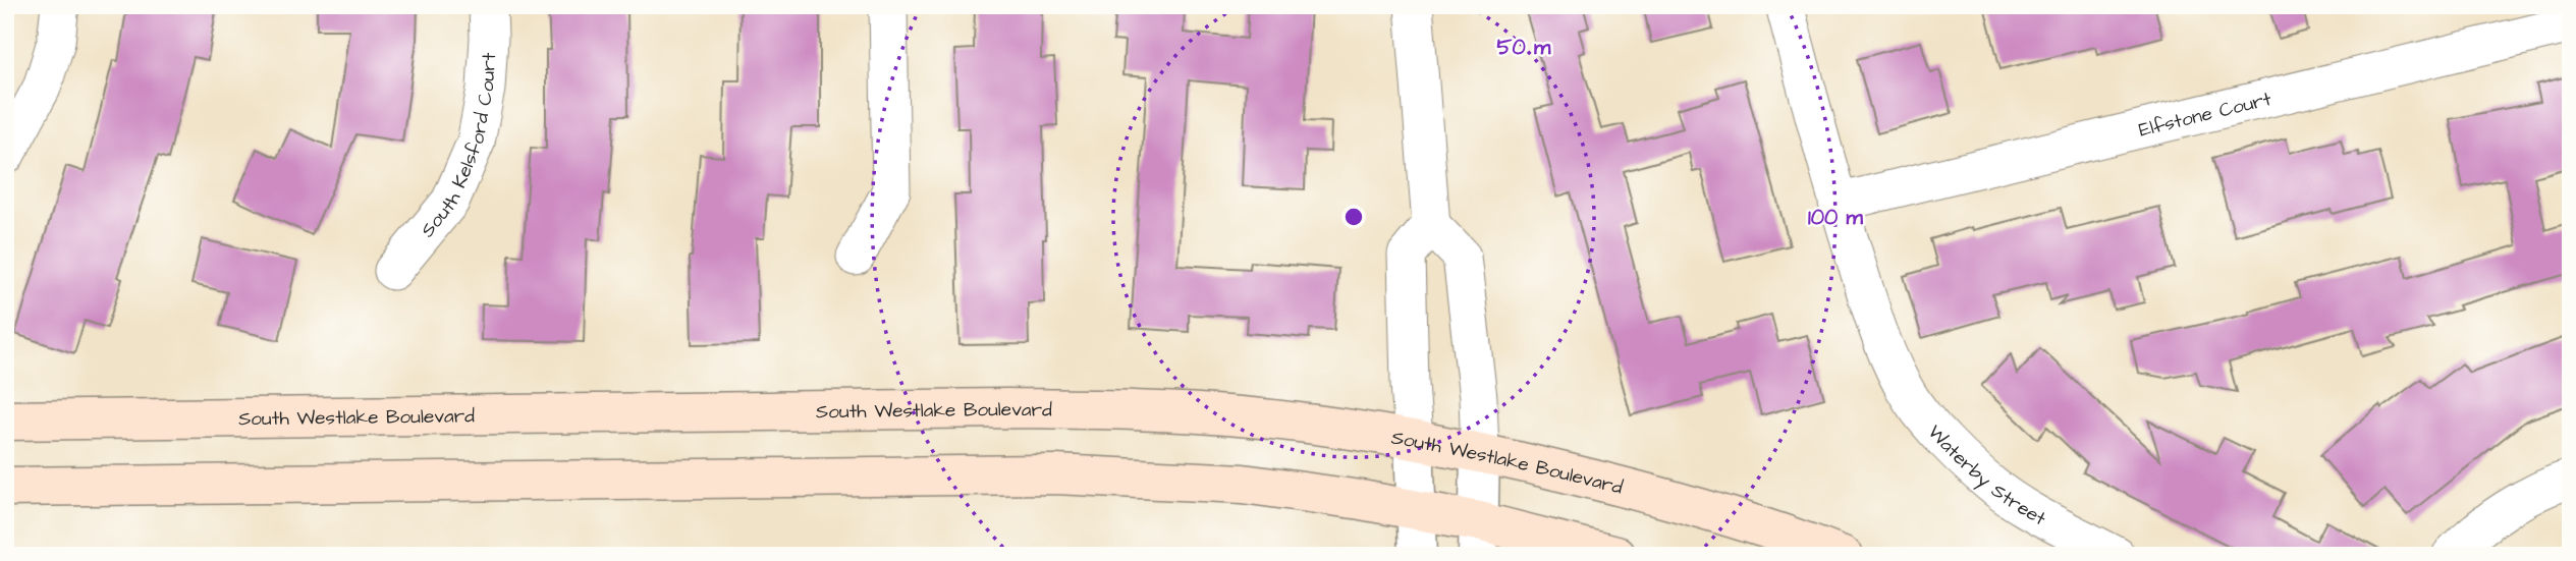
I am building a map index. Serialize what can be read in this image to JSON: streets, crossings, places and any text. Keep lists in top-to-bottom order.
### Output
{
  "streets": {
    "main road": ["South Westlake Boulevard"],
    "street": ["Elfstone Court", "South Kelsford Court", "Waterby Street"]
  },
  "crossings": [
    ["Elfstone Court", "Waterby Street"]
  ],
  "rings": ["50 m", "100 m"]
}
